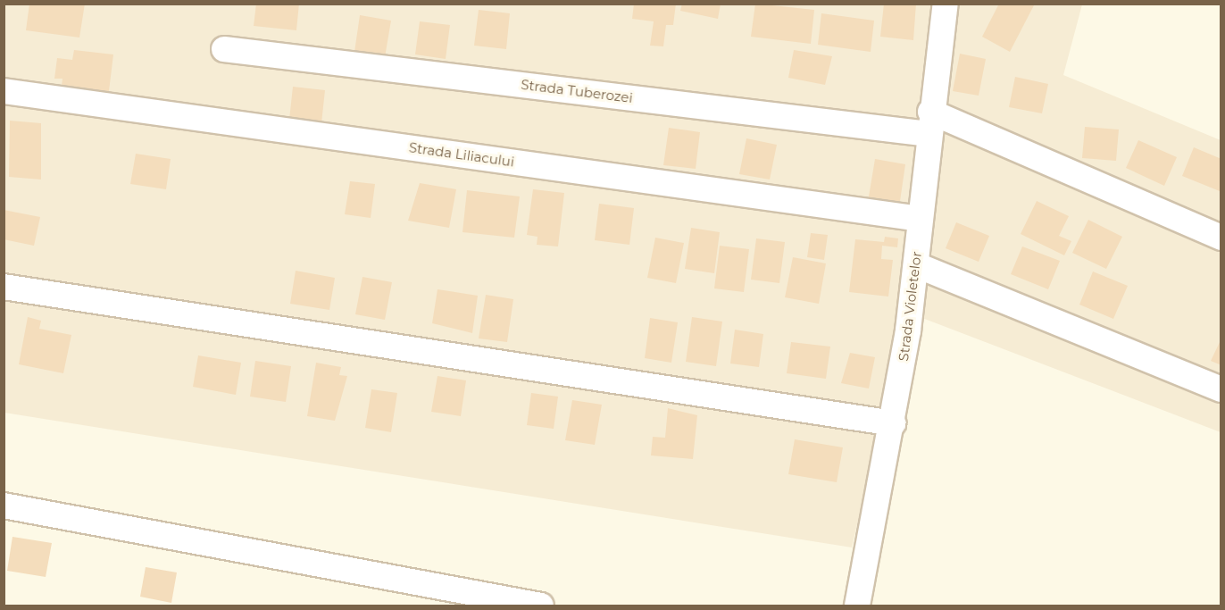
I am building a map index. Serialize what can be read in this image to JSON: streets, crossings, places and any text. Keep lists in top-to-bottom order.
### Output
{
  "streets": {
    "street": ["Strada Tuberozei", "Strada Liliacului", "Strada Violetelor"]
  },
  "crossings": [
    ["Strada Tuberozei", "Strada Violetelor"],
    ["Strada Liliacului", "Strada Violetelor"]
  ]
}
